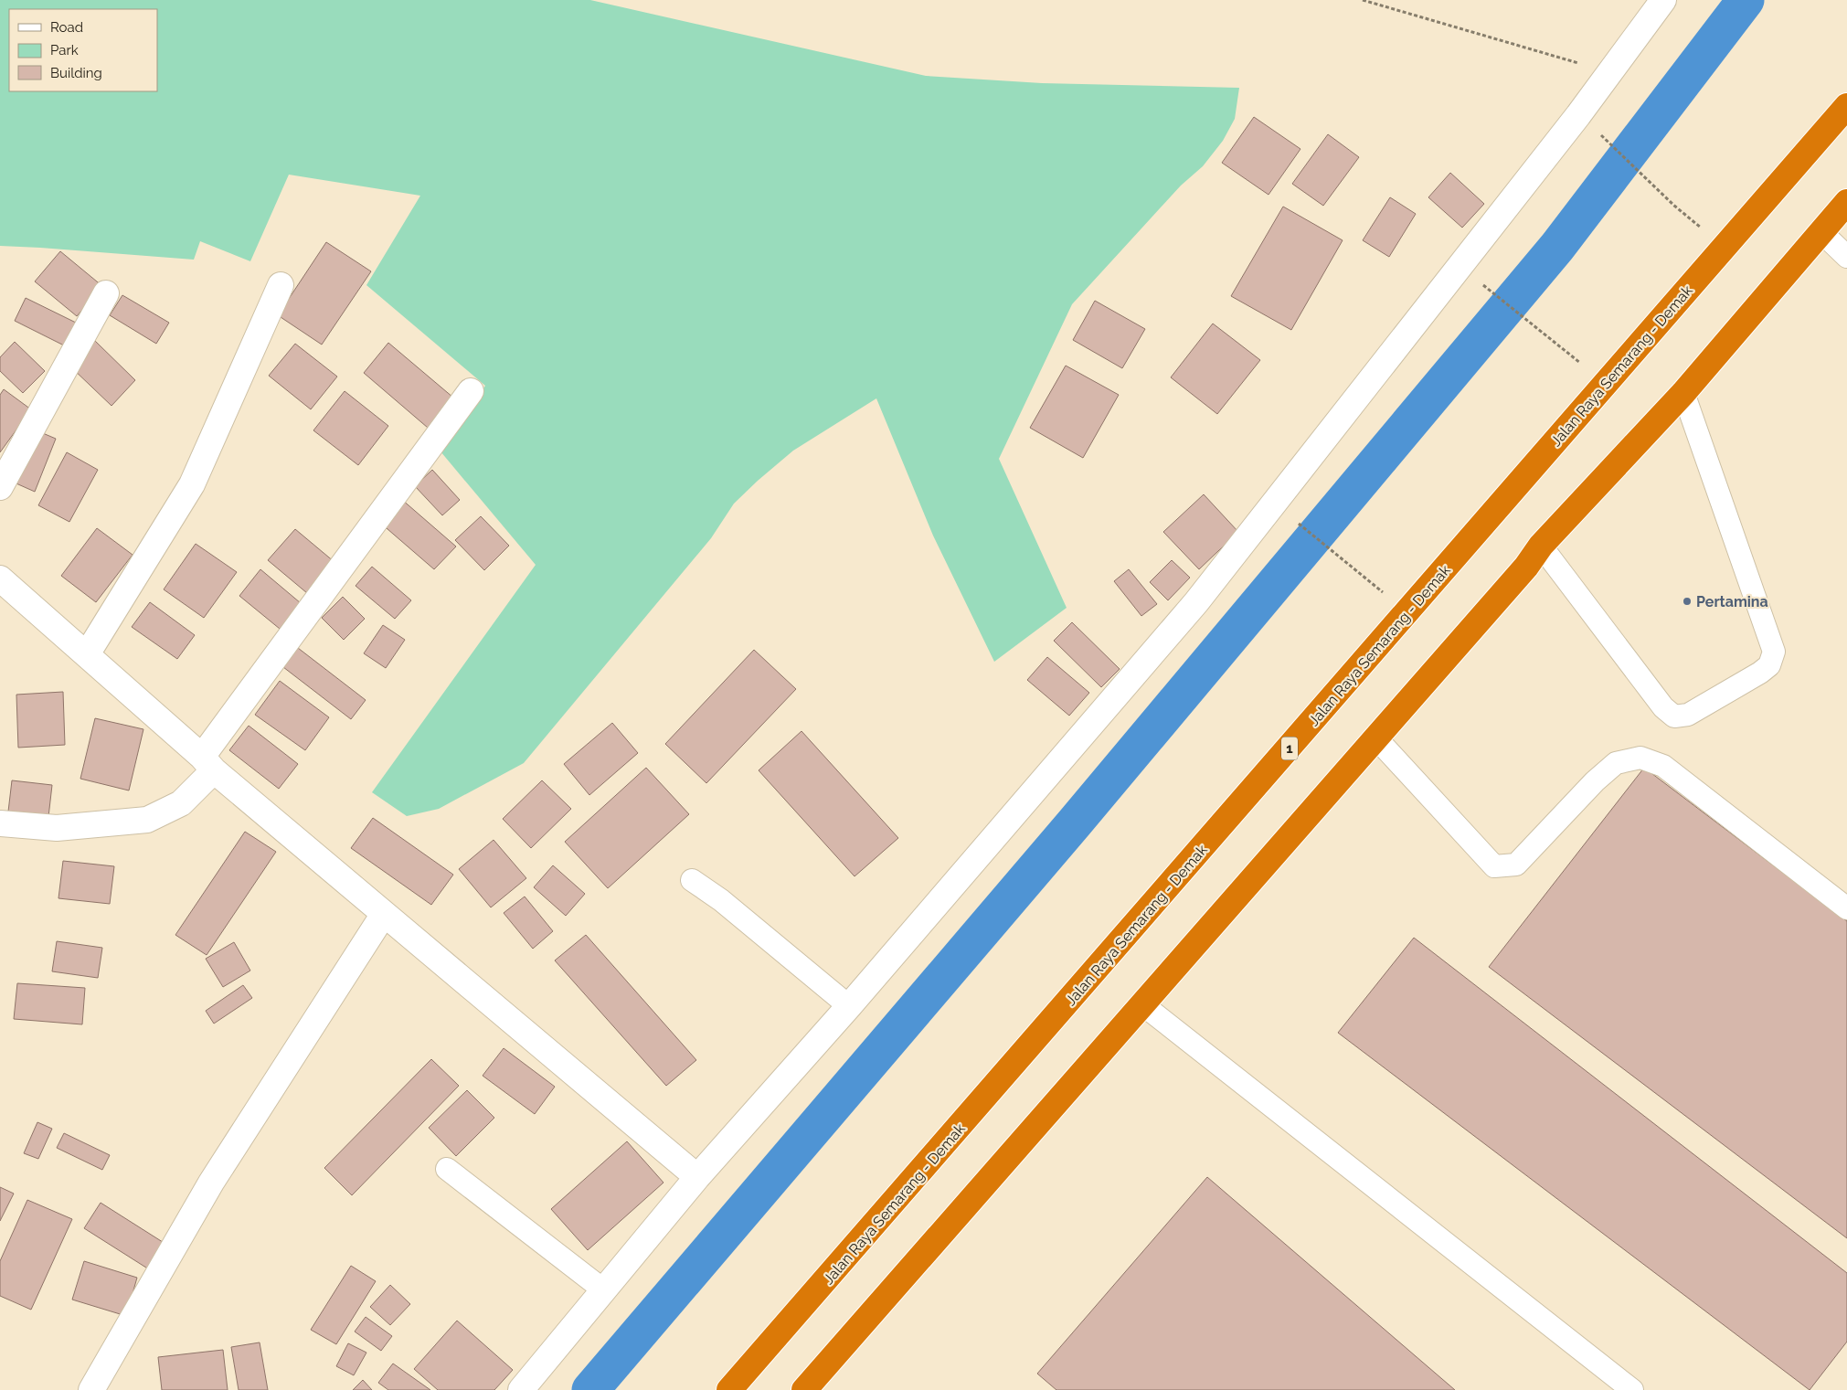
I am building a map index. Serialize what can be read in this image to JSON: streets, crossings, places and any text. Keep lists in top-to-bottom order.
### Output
{
  "streets": {
    "highway": ["Jalan Raya Semarang - Demak", "1"]
  },
  "places": ["Pertamina"],
  "legend": ["Road", "Park", "Building"]
}
